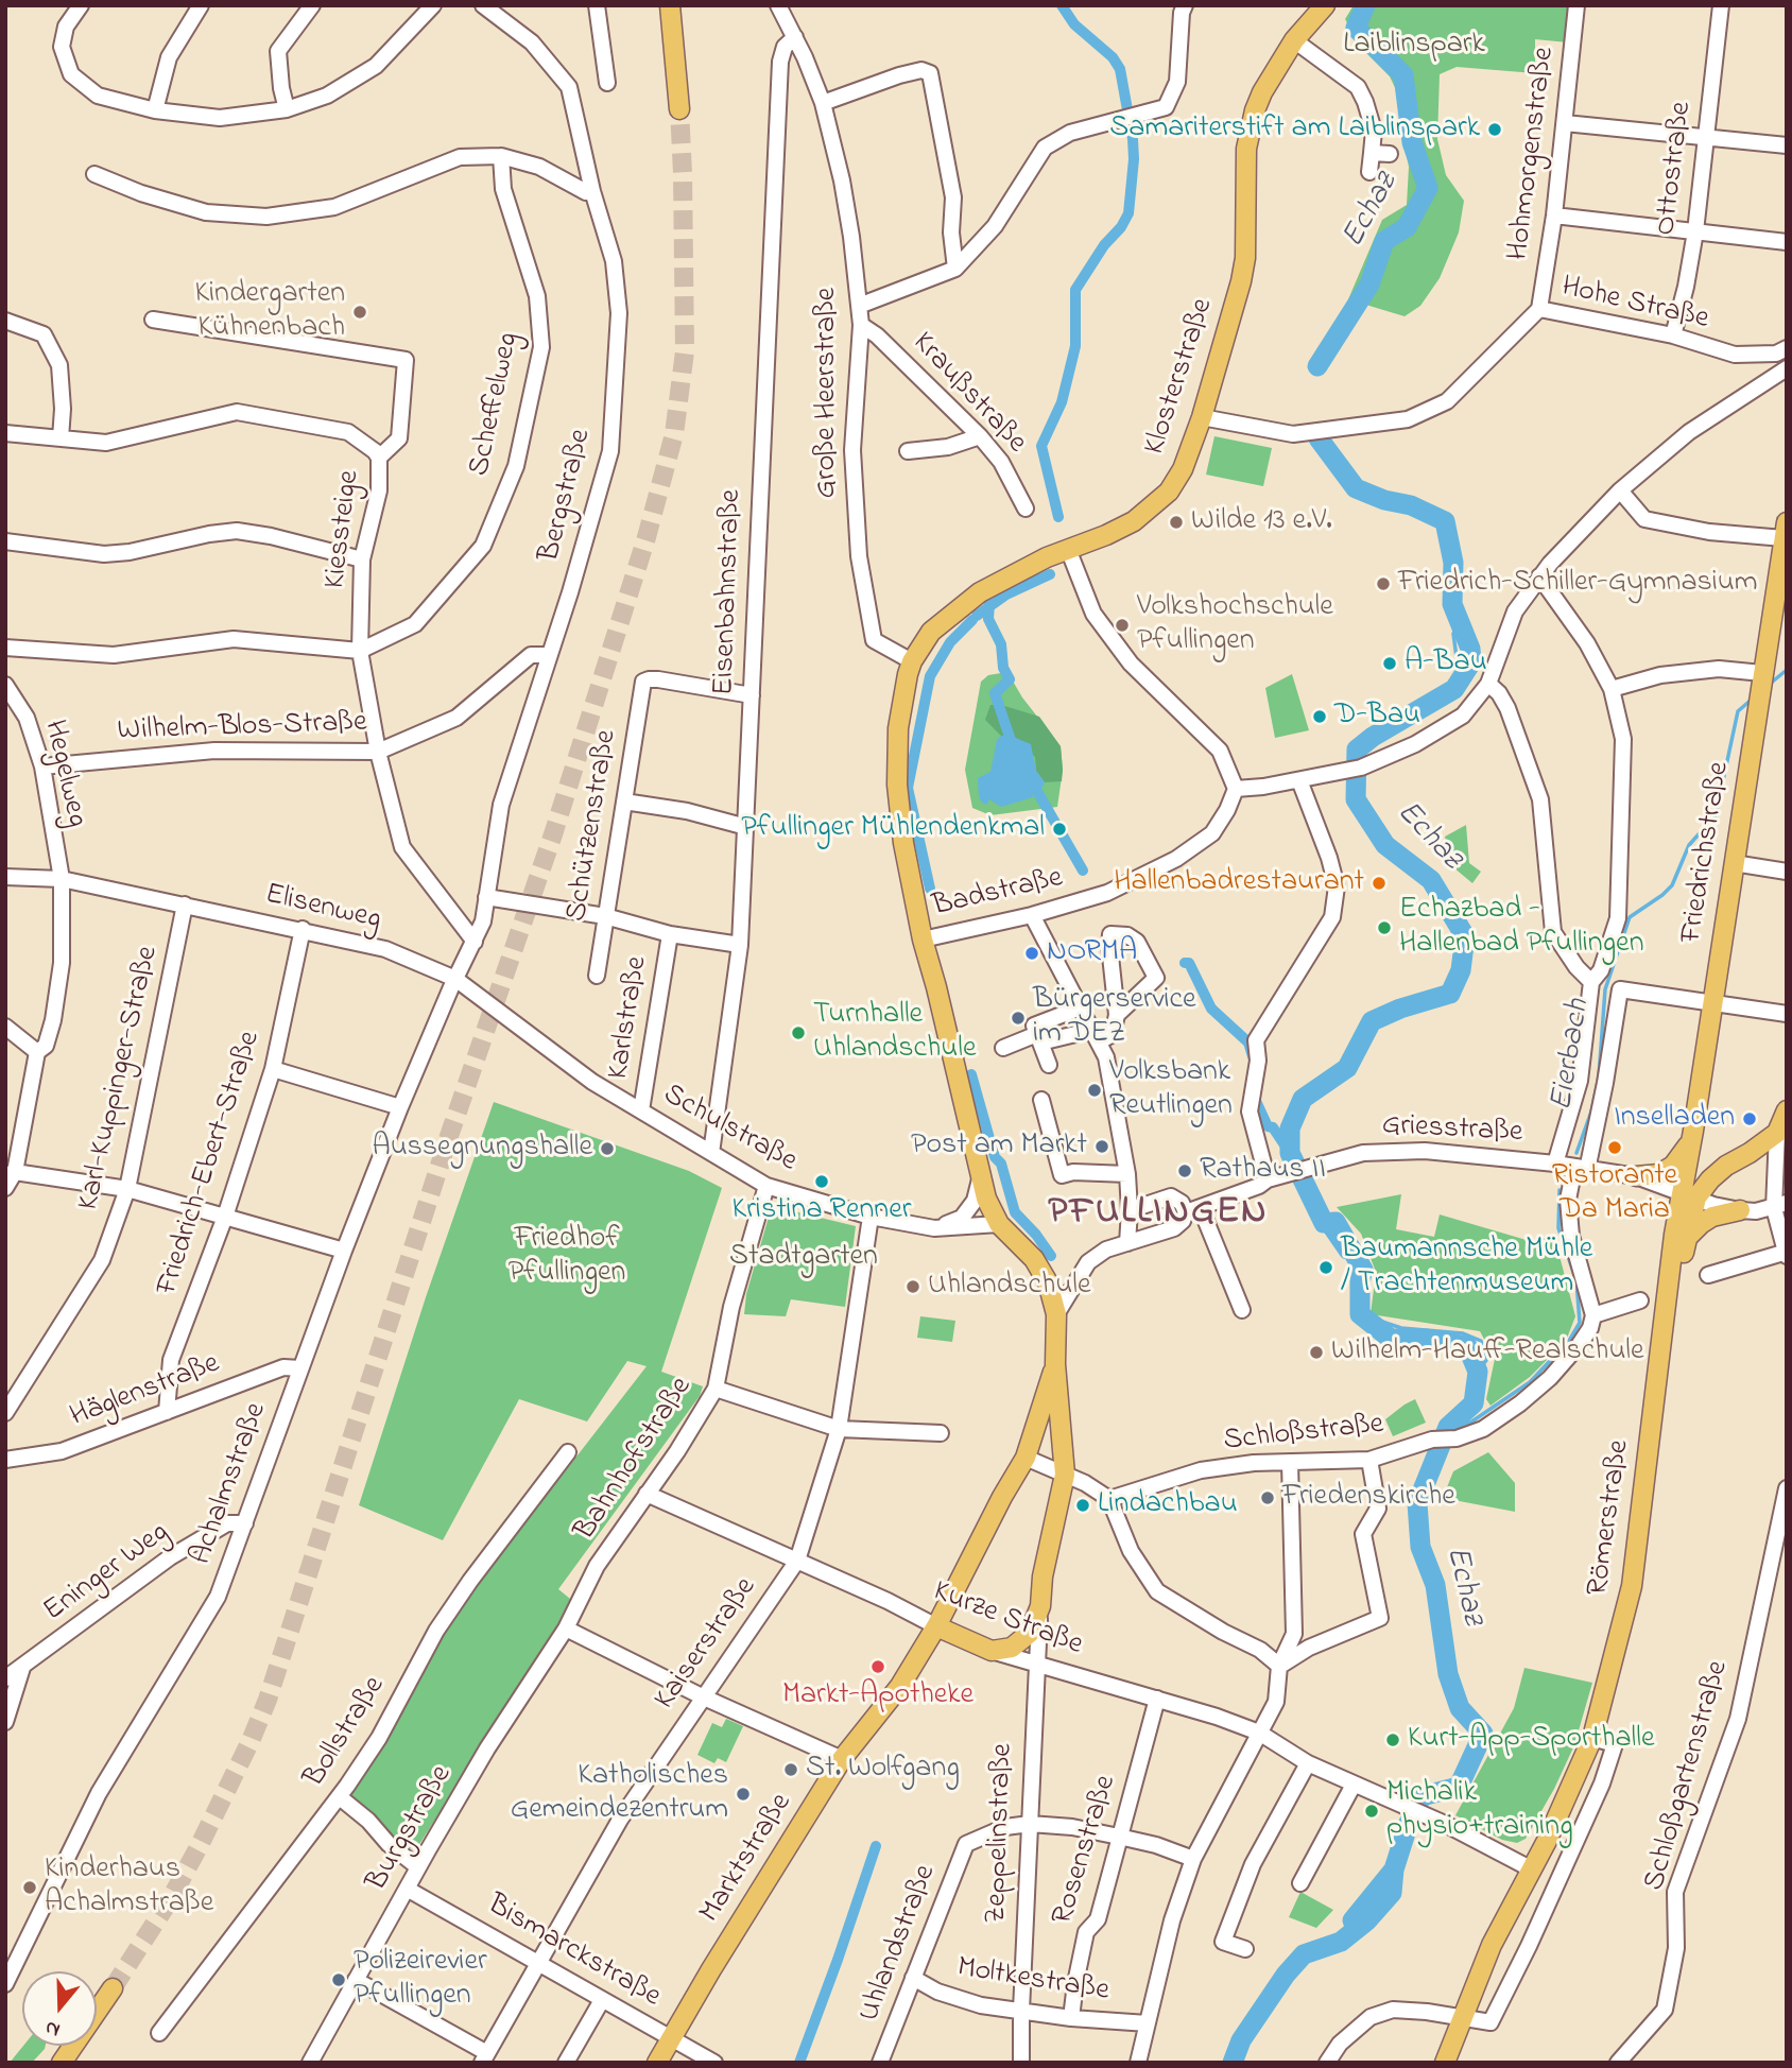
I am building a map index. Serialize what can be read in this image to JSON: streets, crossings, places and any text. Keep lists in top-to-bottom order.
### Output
{
  "streets": {
    "main road": [
      "Klosterstraße",
      "Friedrichstraße",
      "Römerstraße",
      "Kurze Straße",
      "Zeppelinstraße",
      "Marktstraße"
    ],
    "street": [
      "Hohmorgenstraße",
      "Ottostraße",
      "Hohe Straße",
      "Große Heerstraße",
      "Kraußstraße",
      "Scheffelweg",
      "Bergstraße",
      "Kiessteige",
      "Eisenbahnstraße",
      "Wilhelm-Blos-Straße",
      "Hegelweg",
      "Schützenstraße",
      "Badstraße",
      "Elisenweg",
      "Karlstraße",
      "Karl-Kuppinger-Straße",
      "Schulstraße",
      "Griesstraße",
      "Friedrich-Ebert-Straße",
      "Häglenstraße",
      "Schloßstraße",
      "Bahnhofstraße",
      "Achalmstraße",
      "Eninger Weg",
      "Kaiserstraße",
      "Bollstraße",
      "Schloßgartenstraße",
      "Burgstraße",
      "Rosenstraße",
      "Uhlandstraße",
      "Bismarckstraße",
      "Moltkestraße"
    ]
  },
  "crossings": [
    ["Hohmorgenstraße", "Hohe Straße"],
    ["Ottostraße", "Hohe Straße"],
    ["Hohe Straße", "Klosterstraße"],
    ["Große Heerstraße", "Kraußstraße"],
    ["Große Heerstraße", "Eisenbahnstraße"],
    ["Scheffelweg", "Kiessteige"],
    ["Bergstraße", "Kiessteige"],
    ["Bergstraße", "Wilhelm-Blos-Straße"],
    ["Bergstraße", "Elisenweg"],
    ["Bergstraße", "Achalmstraße"],
    ["Kiessteige", "Wilhelm-Blos-Straße"],
    ["Eisenbahnstraße", "Schützenstraße"],
    ["Eisenbahnstraße", "Schulstraße"],
    ["Wilhelm-Blos-Straße", "Hegelweg"],
    ["Hegelweg", "Elisenweg"],
    ["Friedrichstraße", "Griesstraße"],
    ["Friedrichstraße", "Römerstraße"],
    ["Elisenweg", "Karl-Kuppinger-Straße"],
    ["Elisenweg", "Schulstraße"],
    ["Elisenweg", "Friedrich-Ebert-Straße"],
    ["Elisenweg", "Achalmstraße"],
    ["Karlstraße", "Schulstraße"],
    ["Schulstraße", "Bahnhofstraße"],
    ["Schulstraße", "Kaiserstraße"],
    ["Griesstraße", "Römerstraße"],
    ["Friedrich-Ebert-Straße", "Häglenstraße"],
    ["Häglenstraße", "Achalmstraße"],
    ["Bahnhofstraße", "Kurze Straße"],
    ["Bahnhofstraße", "Burgstraße"],
    ["Achalmstraße", "Eninger Weg"],
    ["Römerstraße", "Kurze Straße"],
    ["Kurze Straße", "Kaiserstraße"],
    ["Kurze Straße", "Zeppelinstraße"],
    ["Kurze Straße", "Rosenstraße"],
    ["Kurze Straße", "Marktstraße"],
    ["Kaiserstraße", "Bismarckstraße"],
    ["Burgstraße", "Bismarckstraße"],
    ["Zeppelinstraße", "Marktstraße"],
    ["Zeppelinstraße", "Uhlandstraße"],
    ["Zeppelinstraße", "Moltkestraße"],
    ["Rosenstraße", "Moltkestraße"],
    ["Marktstraße", "Bismarckstraße"],
    ["Uhlandstraße", "Moltkestraße"]
  ],
  "districts": ["PFULLINGEN"],
  "water": ["Echaz", "Eierbach"],
  "parks": ["Laiblinspark", "Friedhof Pfullingen", "Stadtgarten"],
  "places": [
    "Samariterstift am Laiblinspark",
    "Kindergarten Kühnenbach",
    "Wilde 13 e.V.",
    "Friedrich-Schiller-Gymnasium",
    "Volkshochschule Pfullingen",
    "A-Bau",
    "D-Bau",
    "Pfullinger Mühlendenkmal",
    "Hallenbadrestaurant",
    "Echazbad - Hallenbad Pfullingen",
    "NORMA",
    "Bürgerservice im DEZ",
    "Turnhalle Uhlandschule",
    "Volksbank Reutlingen",
    "Inselladen",
    "Post am Markt",
    "Ristorante Da Maria",
    "Aussegnungshalle",
    "Rathaus II",
    "Kristina Renner",
    "Baumannsche Mühle / Trachtenmuseum",
    "Uhlandschule",
    "Wilhelm-Hauff-Realschule",
    "Friedenskirche",
    "Lindachbau",
    "Markt-Apotheke",
    "Kurt-App-Sporthalle",
    "St. Wolfgang",
    "Katholisches Gemeindezentrum",
    "Michalik physio+training",
    "Kinderhaus Achalmstraße",
    "Polizeirevier Pfullingen"
  ],
  "north": "bottom"
}
